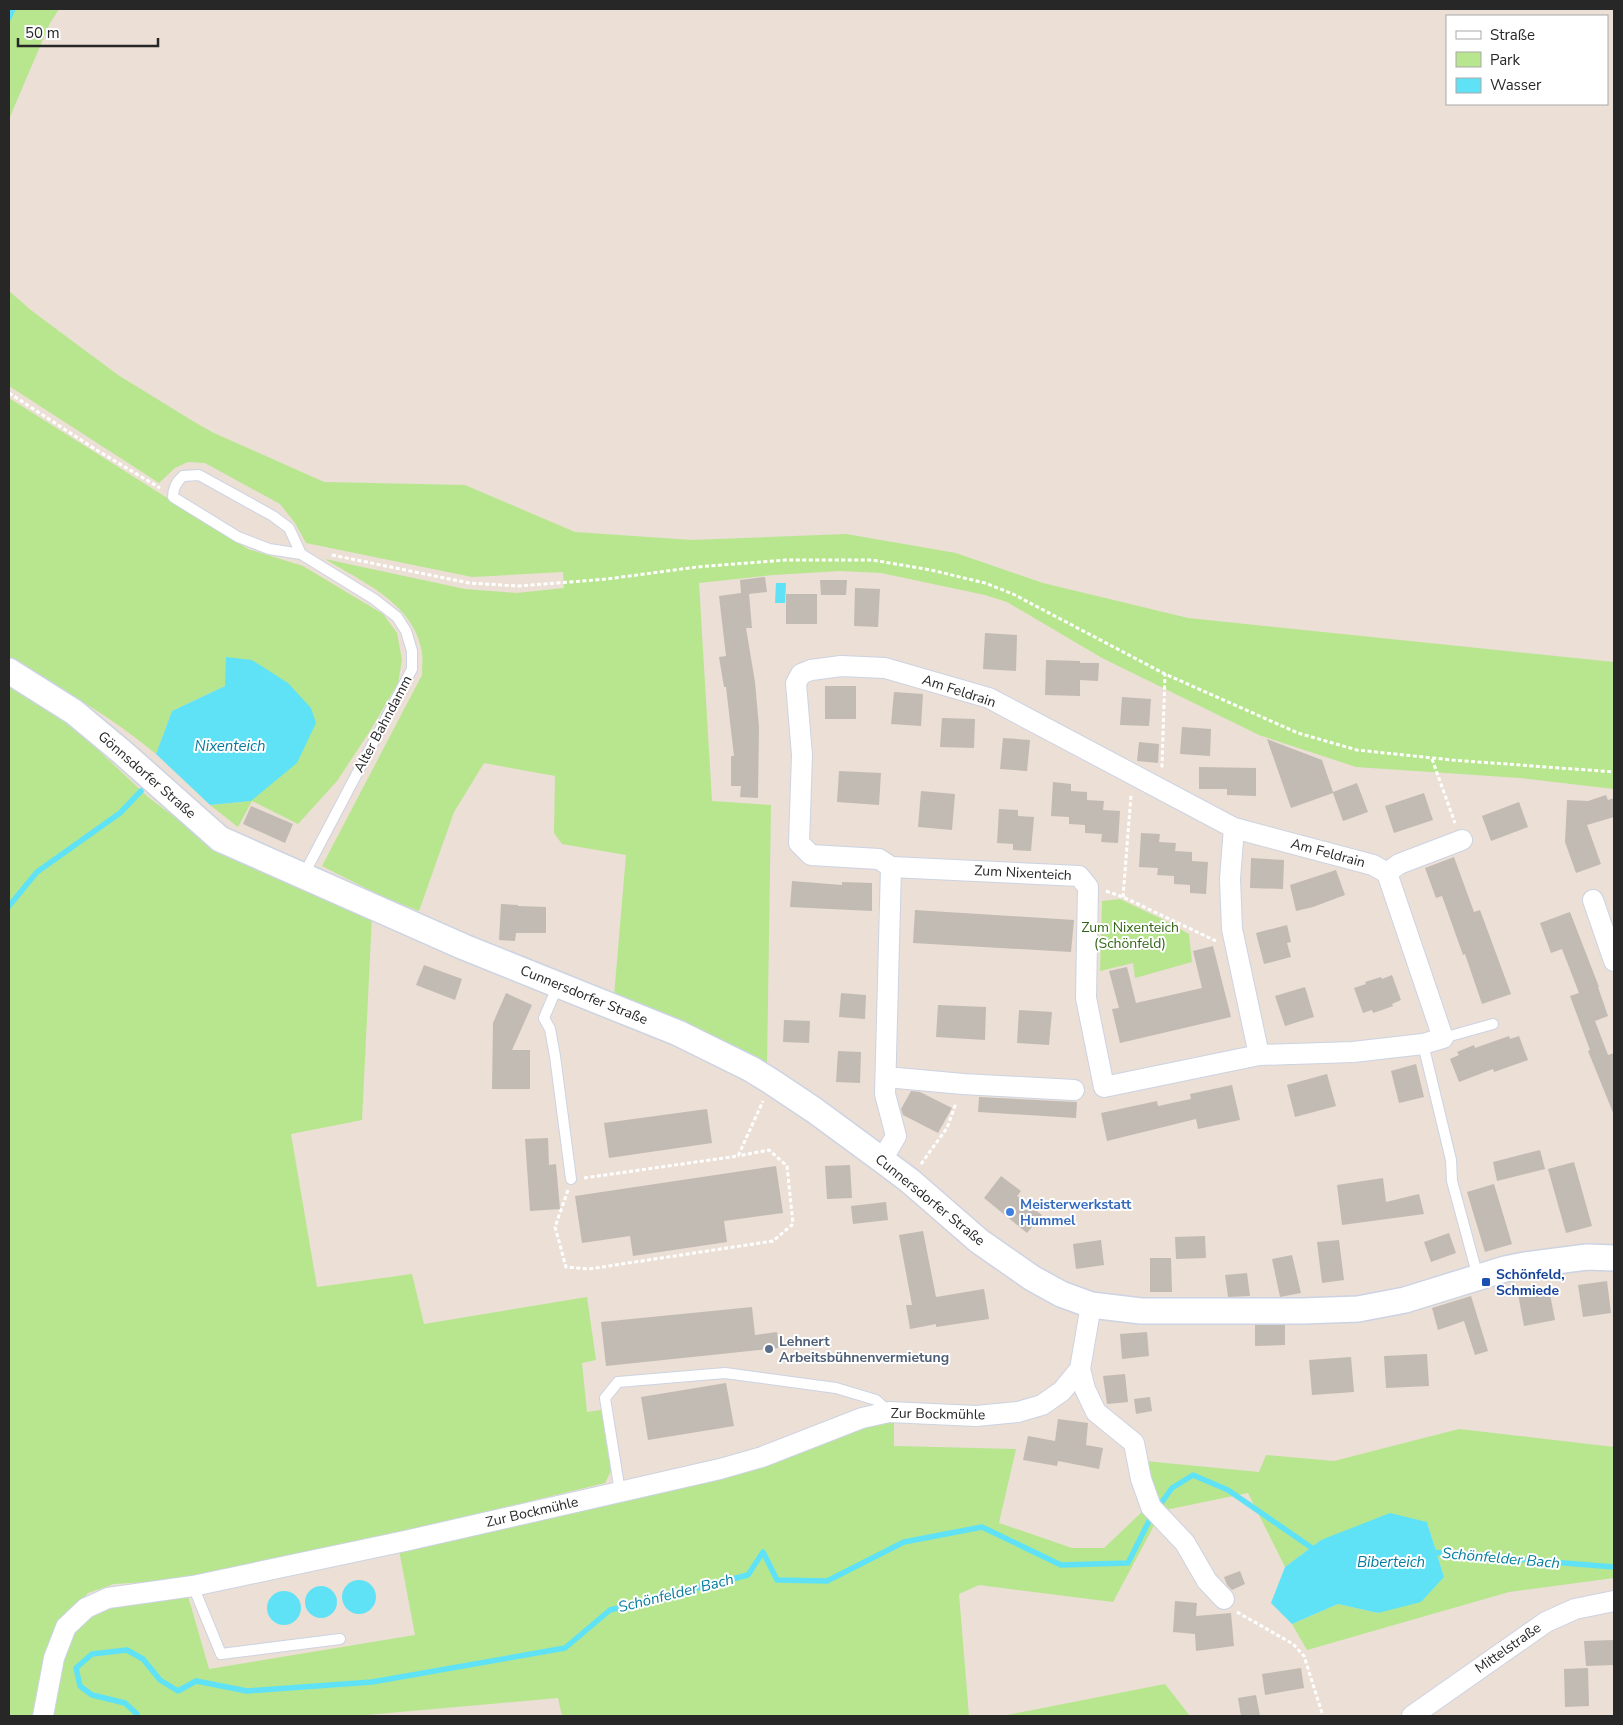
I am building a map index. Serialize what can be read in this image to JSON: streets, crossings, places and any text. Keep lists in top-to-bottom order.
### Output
{
  "streets": {
    "street": [
      "Am Feldrain",
      "Gönnsdorfer Straße",
      "Zum Nixenteich",
      "Cunnersdorfer Straße",
      "Zur Bockmühle",
      "Mittelstraße"
    ],
    "lane": ["Alter Bahndamm"]
  },
  "crossings": [
    ["Am Feldrain", "Zum Nixenteich"],
    ["Alter Bahndamm", "Gönnsdorfer Straße"],
    ["Alter Bahndamm", "Cunnersdorfer Straße"],
    ["Gönnsdorfer Straße", "Cunnersdorfer Straße"],
    ["Cunnersdorfer Straße", "Zur Bockmühle"]
  ],
  "water": ["Nixenteich", "Schönfelder Bach", "Biberteich"],
  "parks": ["Zum Nixenteich (Schönfeld)"],
  "places": {
    "other": ["Meisterwerkstatt Hummel", "Lehnert Arbeitsbühnenvermietung"],
    "transit": ["Schönfeld, Schmiede"]
  },
  "legend": ["Straße", "Park", "Wasser"],
  "scale_bar": "50 m"
}
